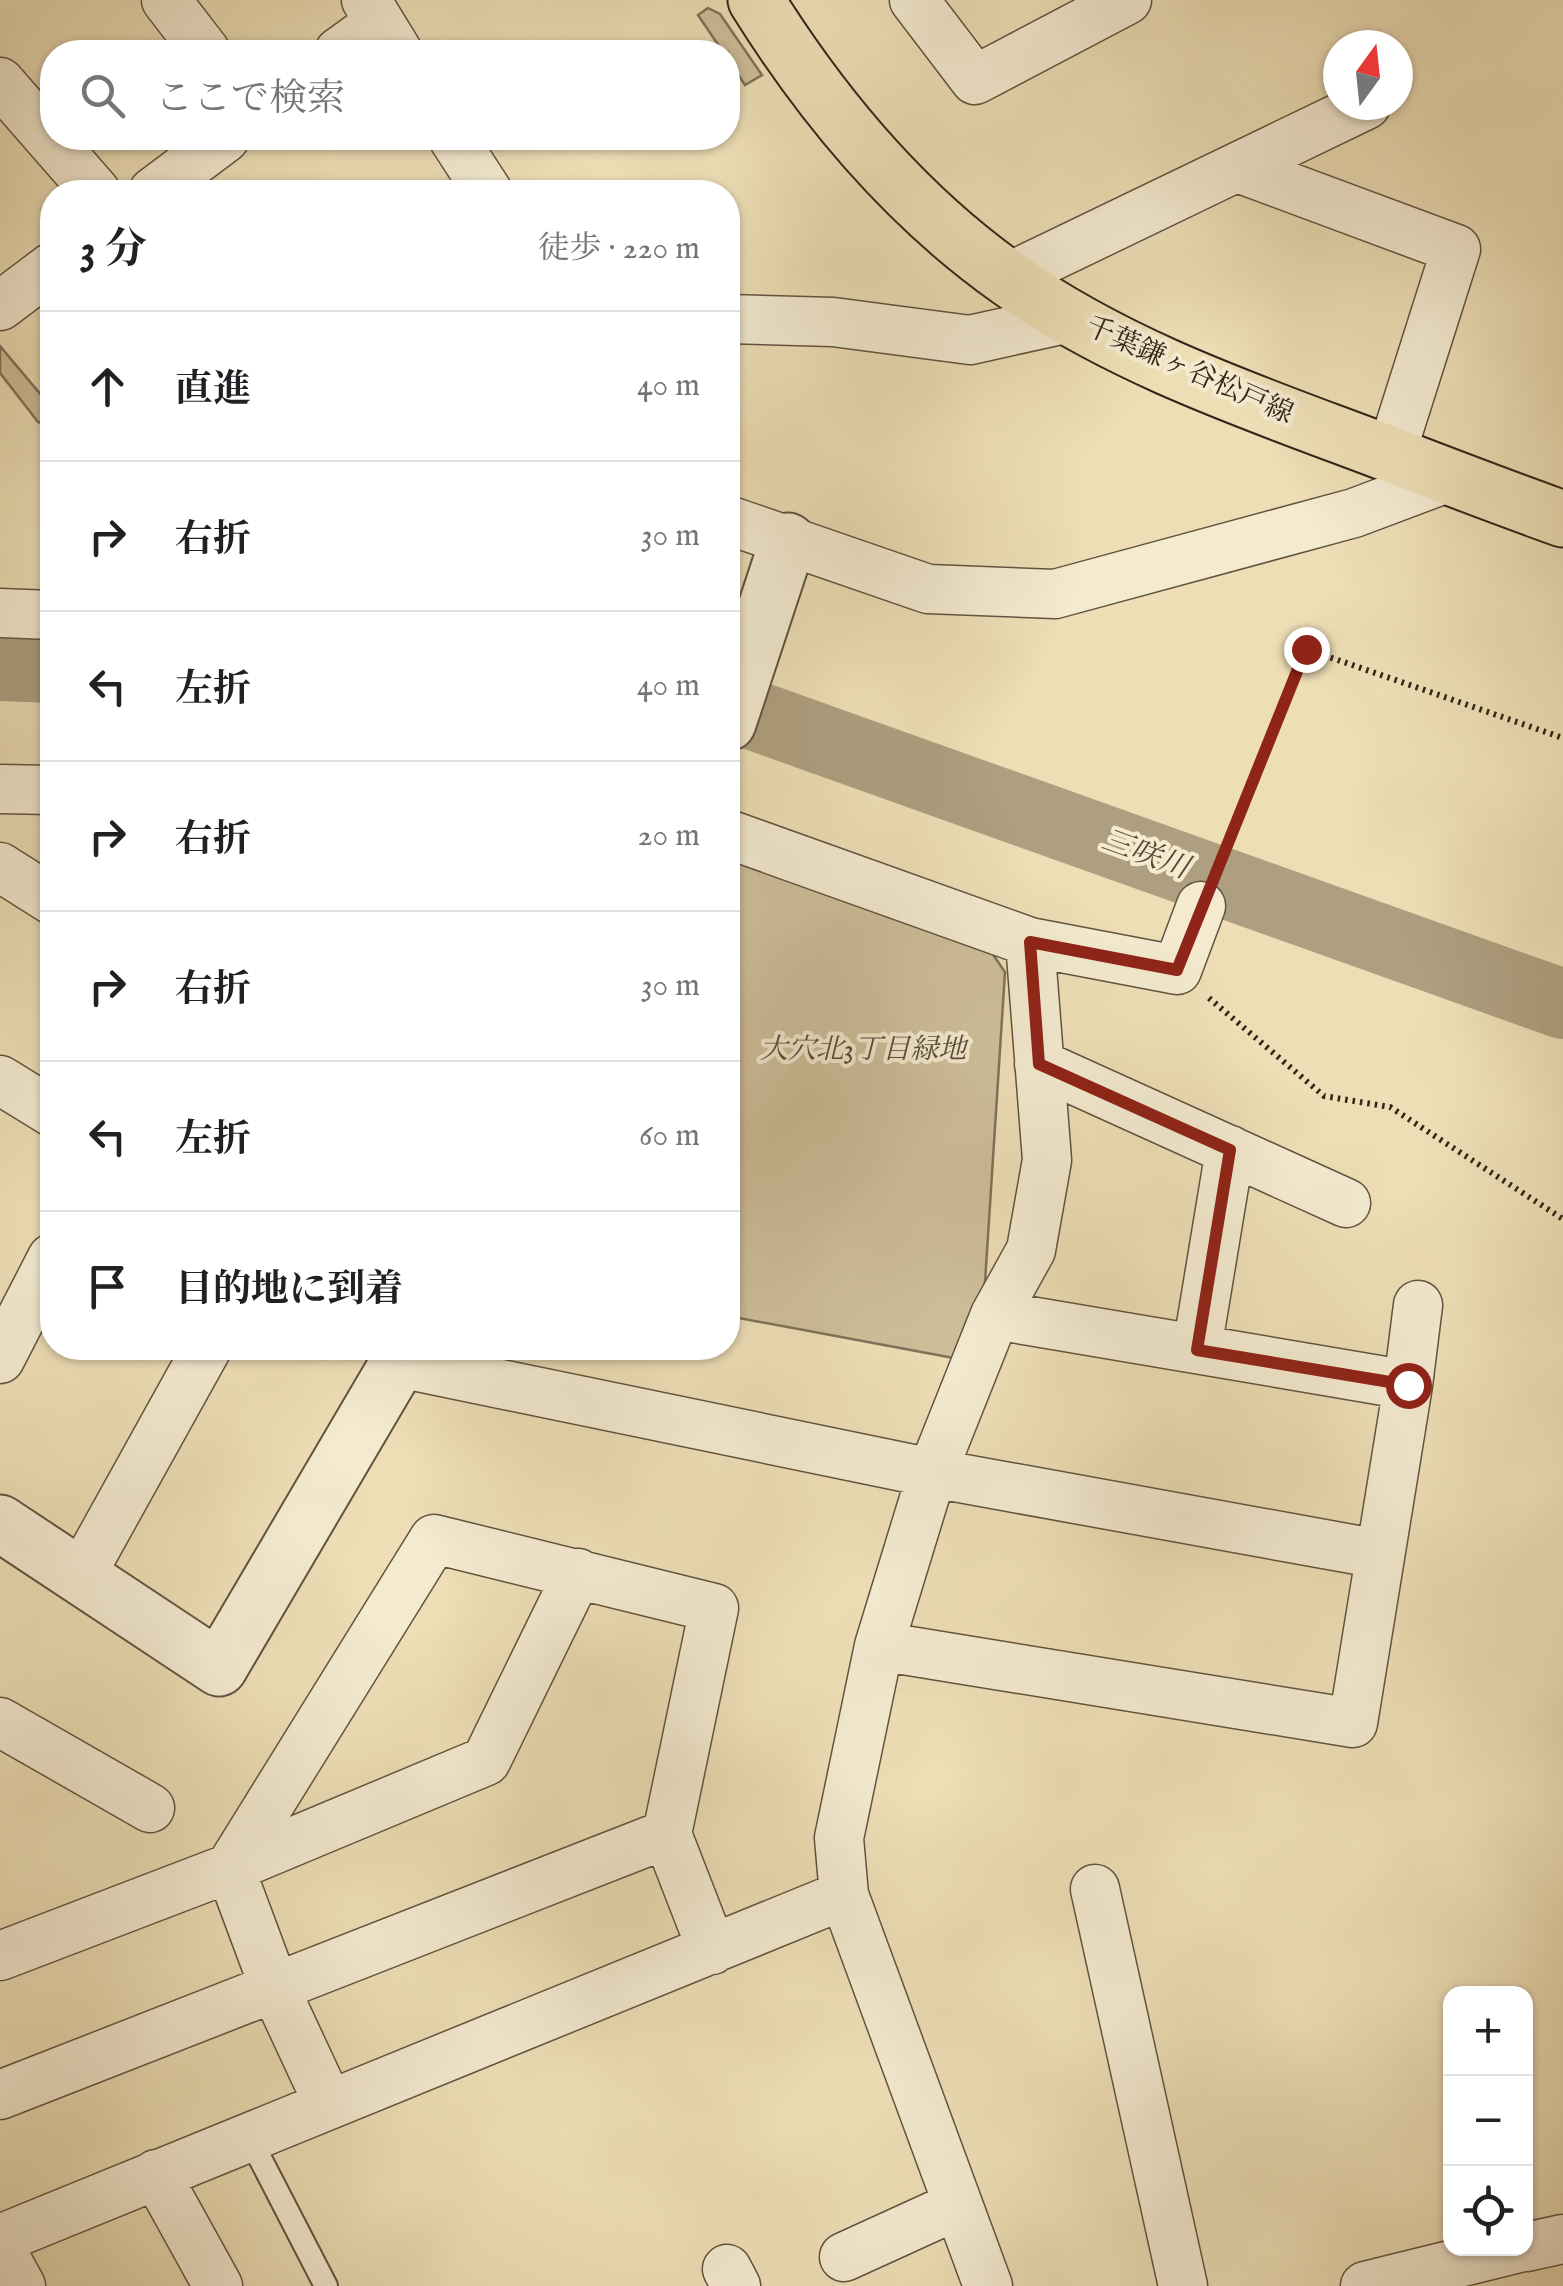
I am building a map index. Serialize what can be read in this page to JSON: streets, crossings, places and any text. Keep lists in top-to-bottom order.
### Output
{
  "streets": {
    "main road": ["千葉鎌ヶ谷松戸線"]
  },
  "water": ["三咲川"],
  "parks": ["大穴北3丁目緑地"],
  "north": "top",
  "page": {
    "search": "ここで検索",
    "heading": ["3 分", "徒歩 · 220 m"],
    "list": [
      ["直進", "40 m"],
      ["右折", "30 m"],
      ["左折", "40 m"],
      ["右折", "20 m"],
      ["右折", "30 m"],
      ["左折", "60 m"],
      "目的地に到着"
    ],
    "map_buttons": ["+", "−"]
  }
}
